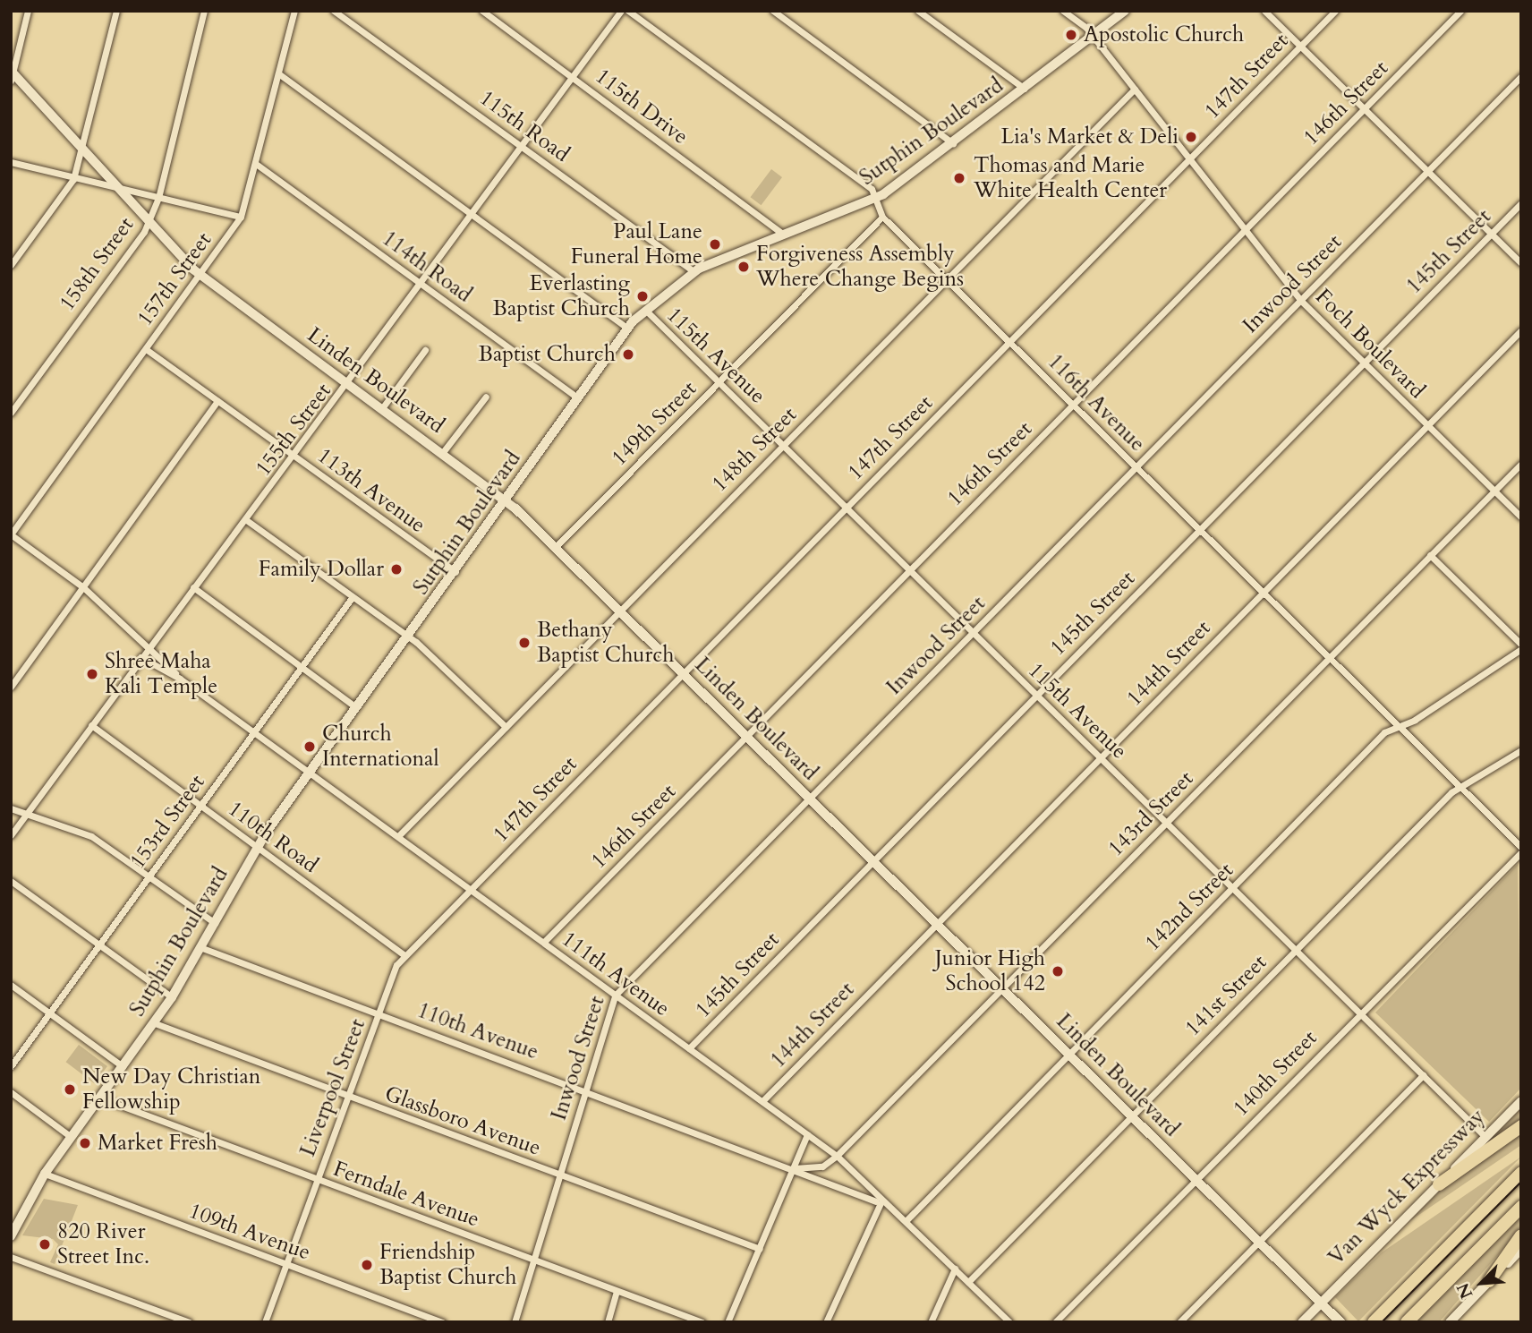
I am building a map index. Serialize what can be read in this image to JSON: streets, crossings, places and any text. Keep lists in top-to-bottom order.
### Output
{
  "streets": {
    "main road": ["Sutphin Boulevard", "Linden Boulevard", "Van Wyck Expressway"],
    "street": [
      "147th Street",
      "146th Street",
      "115th Drive",
      "115th Road",
      "145th Street",
      "158th Street",
      "114th Road",
      "157th Street",
      "Inwood Street",
      "Foch Boulevard",
      "115th Avenue",
      "116th Avenue",
      "149th Street",
      "155th Street",
      "148th Street",
      "113th Avenue",
      "144th Street",
      "143rd Street",
      "153rd Street",
      "110th Road",
      "142nd Street",
      "111th Avenue",
      "141st Street",
      "110th Avenue",
      "140th Street",
      "Liverpool Street",
      "Glassboro Avenue",
      "Ferndale Avenue",
      "109th Avenue"
    ]
  },
  "crossings": [
    ["147th Street", "Foch Boulevard"],
    ["147th Street", "115th Avenue"],
    ["147th Street", "Linden Boulevard"],
    ["147th Street", "116th Avenue"],
    ["147th Street", "111th Avenue"],
    ["147th Street", "Liverpool Street"],
    ["146th Street", "Foch Boulevard"],
    ["146th Street", "115th Avenue"],
    ["146th Street", "Linden Boulevard"],
    ["146th Street", "116th Avenue"],
    ["146th Street", "111th Avenue"],
    ["115th Drive", "Sutphin Boulevard"],
    ["115th Drive", "155th Street"],
    ["115th Road", "Sutphin Boulevard"],
    ["115th Road", "155th Street"],
    ["Sutphin Boulevard", "114th Road"],
    ["Sutphin Boulevard", "Foch Boulevard"],
    ["Sutphin Boulevard", "115th Avenue"],
    ["Sutphin Boulevard", "Linden Boulevard"],
    ["Sutphin Boulevard", "116th Avenue"],
    ["Sutphin Boulevard", "113th Avenue"],
    ["Sutphin Boulevard", "110th Road"],
    ["Sutphin Boulevard", "111th Avenue"],
    ["Sutphin Boulevard", "110th Avenue"],
    ["Sutphin Boulevard", "Glassboro Avenue"],
    ["Sutphin Boulevard", "Ferndale Avenue"],
    ["Sutphin Boulevard", "109th Avenue"],
    ["145th Street", "Foch Boulevard"],
    ["145th Street", "115th Avenue"],
    ["145th Street", "Linden Boulevard"],
    ["145th Street", "116th Avenue"],
    ["145th Street", "111th Avenue"],
    ["158th Street", "Linden Boulevard"],
    ["114th Road", "157th Street"],
    ["114th Road", "155th Street"],
    ["157th Street", "Linden Boulevard"],
    ["157th Street", "113th Avenue"],
    ["157th Street", "111th Avenue"],
    ["Inwood Street", "Foch Boulevard"],
    ["Inwood Street", "115th Avenue"],
    ["Inwood Street", "Linden Boulevard"],
    ["Inwood Street", "116th Avenue"],
    ["Inwood Street", "111th Avenue"],
    ["Inwood Street", "110th Avenue"],
    ["Inwood Street", "Glassboro Avenue"],
    ["Inwood Street", "Ferndale Avenue"],
    ["Foch Boulevard", "148th Street"],
    ["Foch Boulevard", "144th Street"],
    ["Foch Boulevard", "143rd Street"],
    ["115th Avenue", "149th Street"],
    ["115th Avenue", "148th Street"],
    ["115th Avenue", "144th Street"],
    ["115th Avenue", "143rd Street"],
    ["115th Avenue", "142nd Street"],
    ["115th Avenue", "141st Street"],
    ["115th Avenue", "140th Street"],
    ["115th Avenue", "Van Wyck Expressway"],
    ["Linden Boulevard", "149th Street"],
    ["Linden Boulevard", "155th Street"],
    ["Linden Boulevard", "148th Street"],
    ["Linden Boulevard", "144th Street"],
    ["Linden Boulevard", "143rd Street"],
    ["Linden Boulevard", "142nd Street"],
    ["Linden Boulevard", "141st Street"],
    ["Linden Boulevard", "140th Street"],
    ["Linden Boulevard", "Van Wyck Expressway"],
    ["116th Avenue", "149th Street"],
    ["116th Avenue", "148th Street"],
    ["116th Avenue", "144th Street"],
    ["116th Avenue", "143rd Street"],
    ["116th Avenue", "142nd Street"],
    ["116th Avenue", "141st Street"],
    ["155th Street", "113th Avenue"],
    ["155th Street", "110th Road"],
    ["155th Street", "111th Avenue"],
    ["148th Street", "111th Avenue"],
    ["144th Street", "111th Avenue"],
    ["143rd Street", "111th Avenue"],
    ["143rd Street", "110th Avenue"],
    ["153rd Street", "110th Road"],
    ["153rd Street", "111th Avenue"],
    ["110th Road", "Liverpool Street"],
    ["142nd Street", "111th Avenue"],
    ["111th Avenue", "141st Street"],
    ["111th Avenue", "110th Avenue"],
    ["111th Avenue", "Liverpool Street"],
    ["110th Avenue", "Liverpool Street"],
    ["Liverpool Street", "Glassboro Avenue"],
    ["Liverpool Street", "Ferndale Avenue"],
    ["Liverpool Street", "109th Avenue"]
  ],
  "places": [
    "Apostolic Church",
    "Lia's Market & Deli",
    "Thomas and Marie White Health Center",
    "Paul Lane Funeral Home",
    "Forgiveness Assembly Where Change Begins",
    "Everlasting Baptist Church",
    "Baptist Church",
    "Family Dollar",
    "Bethany Baptist Church",
    "Shree Maha Kali Temple",
    "Church International",
    "Junior High School 142",
    "New Day Christian Fellowship",
    "Market Fresh",
    "820 River Street Inc.",
    "Friendship Baptist Church"
  ],
  "north": "bottom left"
}
